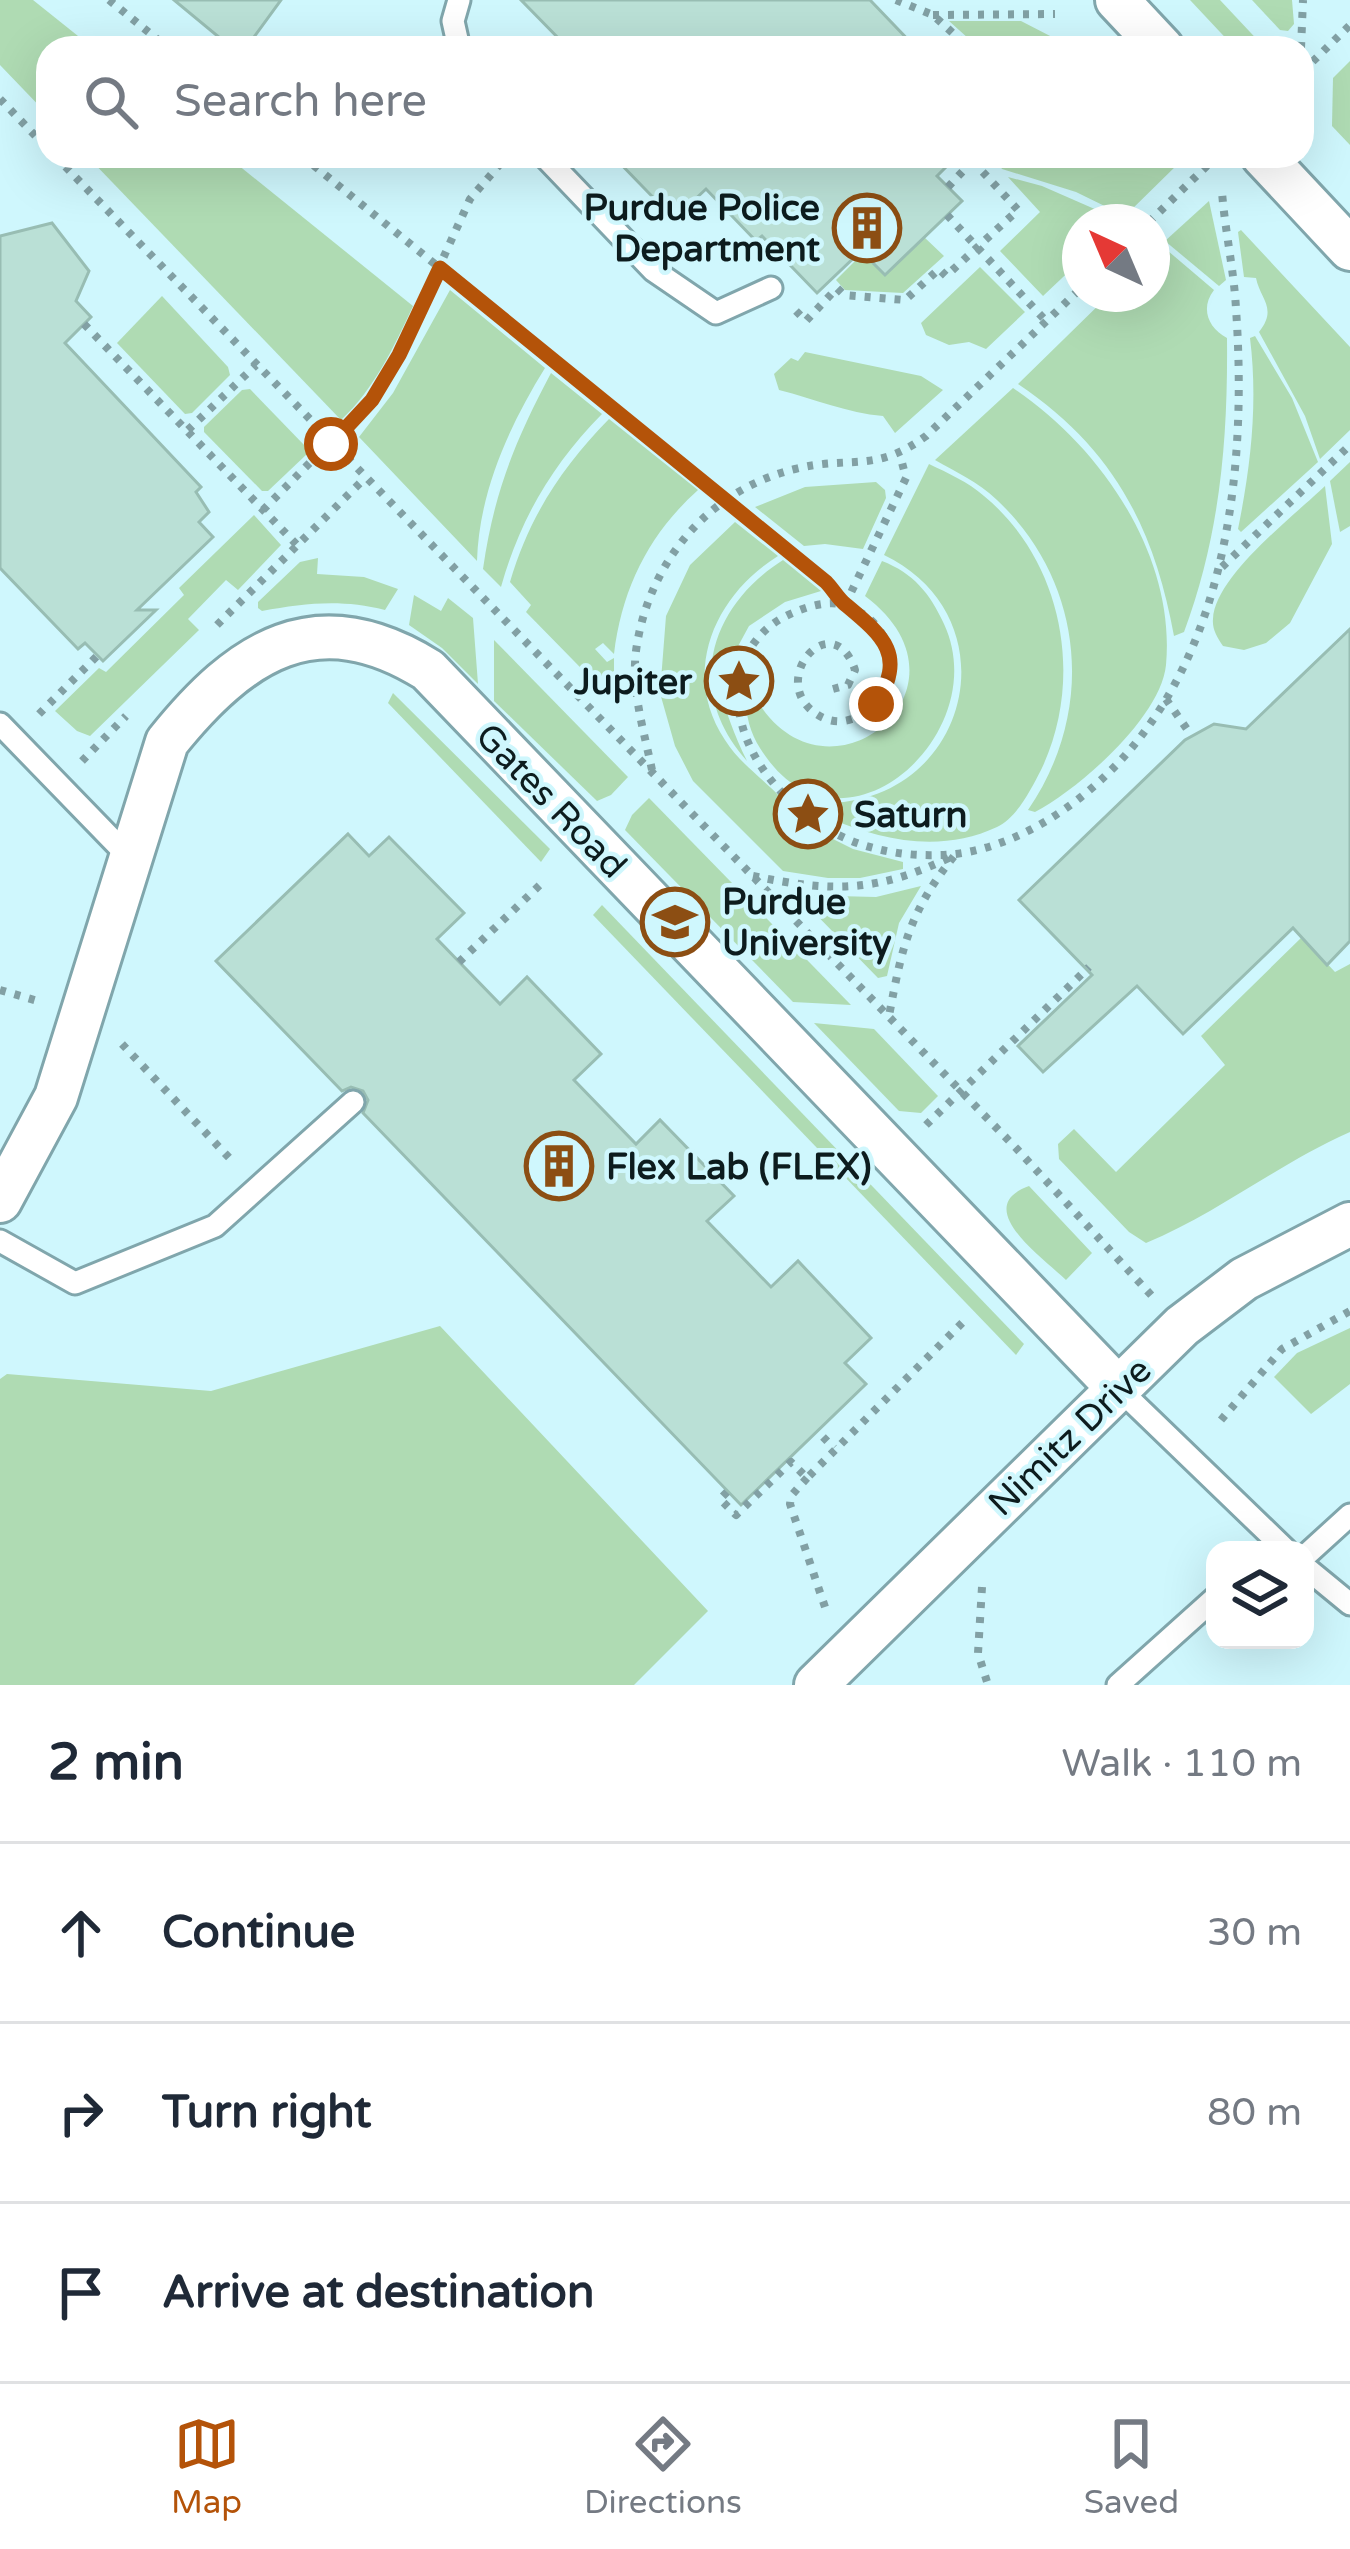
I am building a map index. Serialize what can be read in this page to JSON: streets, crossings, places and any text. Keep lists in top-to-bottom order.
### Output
{
  "streets": {
    "street": ["Gates Road", "Nimitz Drive"]
  },
  "crossings": [
    ["Gates Road", "Nimitz Drive"]
  ],
  "places": {
    "building": ["Purdue Police Department", "Flex Lab (FLEX)"],
    "place": ["Jupiter", "Saturn"],
    "school or university": ["Purdue University"]
  },
  "north": "top left",
  "page": {
    "search": "Search here",
    "heading": ["2 min", "Walk · 110 m"],
    "list": [
      ["Continue", "30 m"],
      ["Turn right", "80 m"],
      "Arrive at destination"
    ],
    "nav": ["Map", "Directions", "Saved"]
  }
}
